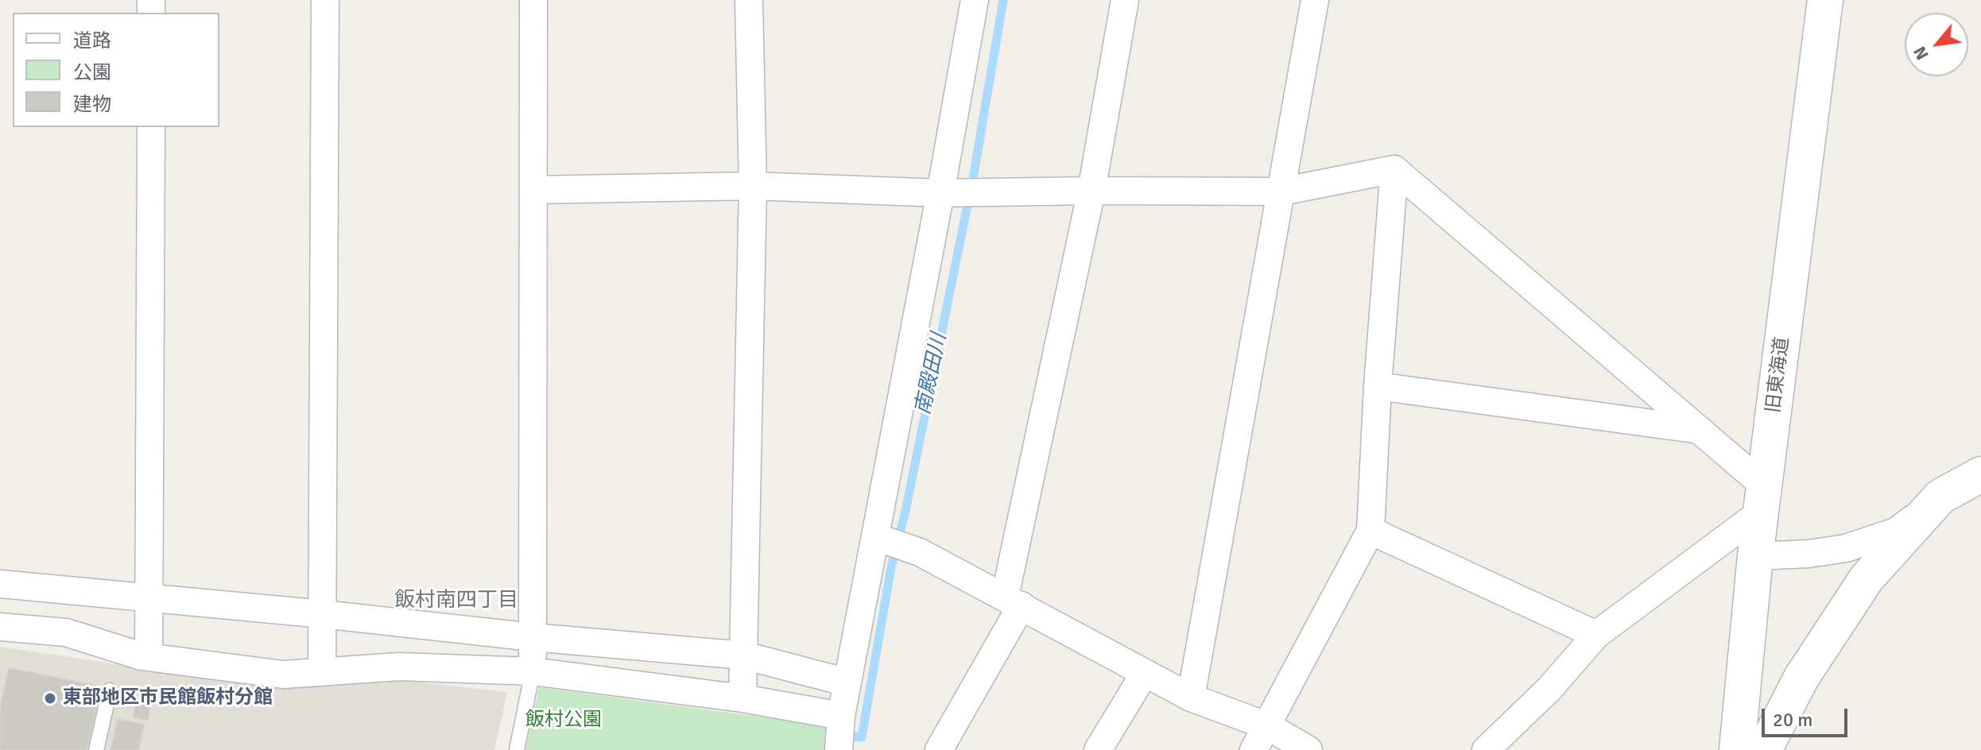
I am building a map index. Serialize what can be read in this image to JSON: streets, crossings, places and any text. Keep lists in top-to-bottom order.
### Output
{
  "streets": {
    "street": ["旧東海道"]
  },
  "districts": ["飯村南四丁目"],
  "water": ["南殿田川"],
  "parks": ["飯村公園"],
  "places": ["東部地区市民館飯村分館"],
  "legend": ["道路", "公園", "建物"],
  "scale_bar": "20 m",
  "north": "bottom left"
}
